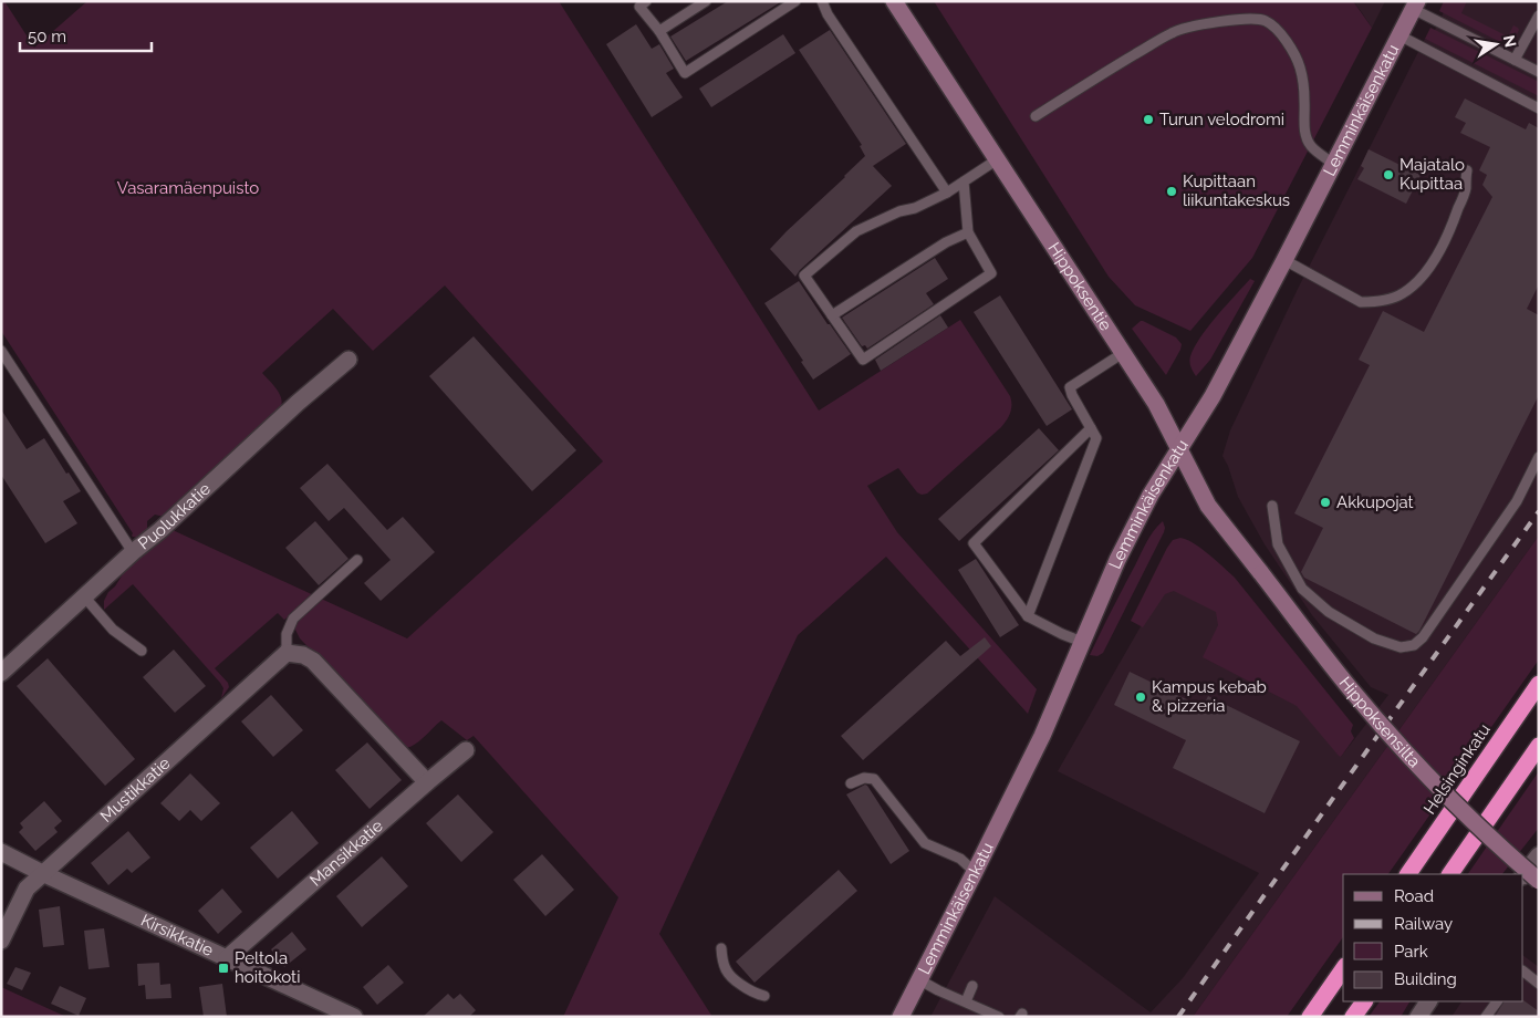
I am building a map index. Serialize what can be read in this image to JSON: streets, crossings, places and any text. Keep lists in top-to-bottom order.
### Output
{
  "streets": {
    "highway": ["Helsinginkatu"],
    "street": [
      "Lemminkäisenkatu",
      "Hippoksentie",
      "Puolukkatie",
      "Hippoksensilta",
      "Mustikkatie",
      "Mansikkatie",
      "Kirsikkatie"
    ]
  },
  "crossings": [
    ["Lemminkäisenkatu", "Hippoksentie"],
    ["Hippoksentie", "Hippoksensilta"],
    ["Mustikkatie", "Kirsikkatie"],
    ["Mansikkatie", "Kirsikkatie"]
  ],
  "parks": ["Vasaramäenpuisto"],
  "places": {
    "other": [
      "Turun velodromi",
      "Majatalo Kupittaa",
      "Kupittaan liikuntakeskus",
      "Akkupojat",
      "Kampus kebab & pizzeria"
    ],
    "transit": ["Peltola hoitokoti"]
  },
  "legend": [
    "Road",
    "Railway",
    "Park",
    "Building"
  ],
  "scale_bar": "50 m",
  "north": "right"
}
